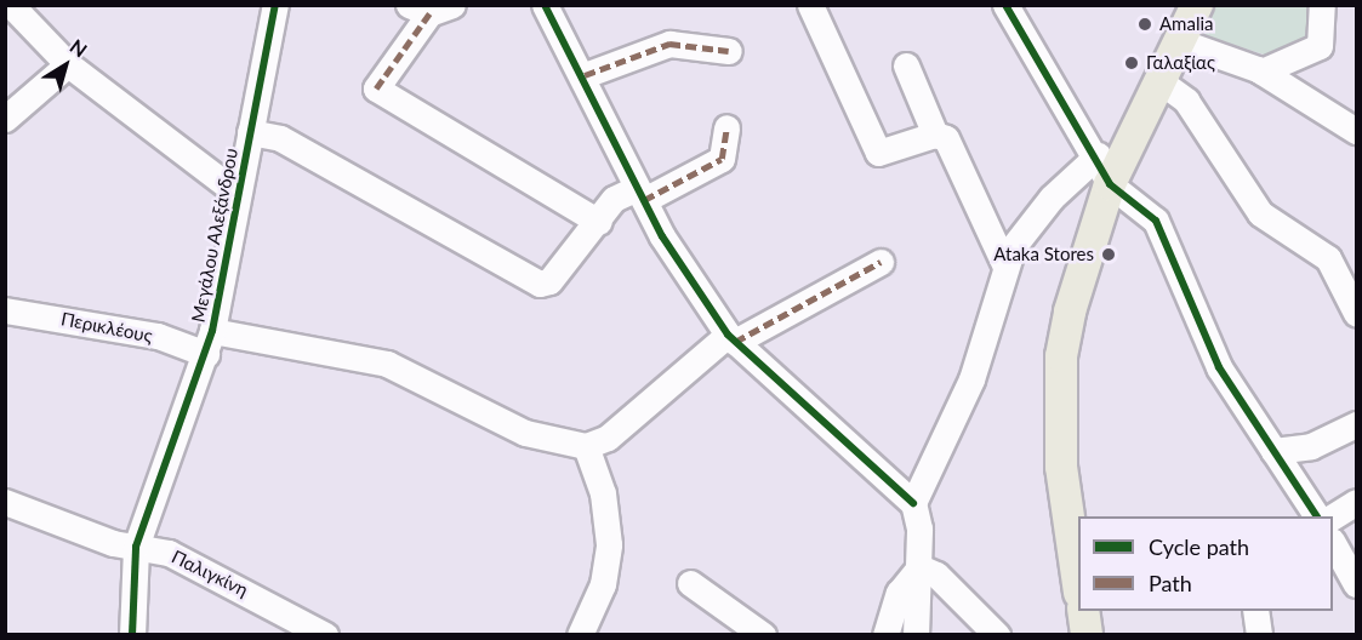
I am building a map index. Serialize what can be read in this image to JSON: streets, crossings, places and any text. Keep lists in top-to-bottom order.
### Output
{
  "streets": {
    "street": ["Μεγάλου Αλεξάνδρου", "Περικλέους", "Παλιγκίνη"]
  },
  "crossings": [
    ["Μεγάλου Αλεξάνδρου", "Περικλέους"],
    ["Μεγάλου Αλεξάνδρου", "Παλιγκίνη"]
  ],
  "places": ["Amalia", "Γαλαξίας", "Ataka Stores"],
  "legend": ["Cycle path", "Path"],
  "north": "top right"
}
